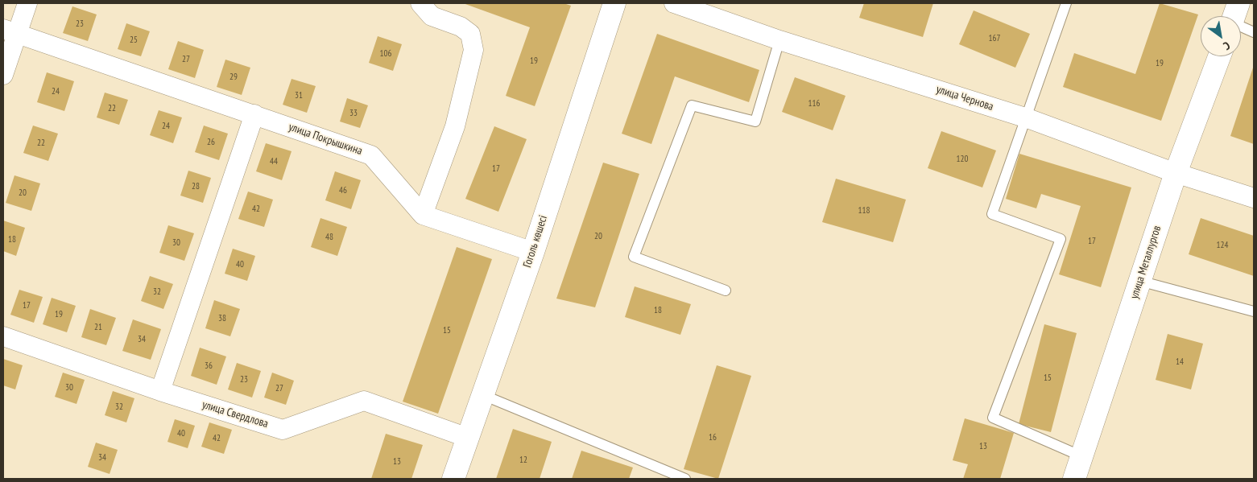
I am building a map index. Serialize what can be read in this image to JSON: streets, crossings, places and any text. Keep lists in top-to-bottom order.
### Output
{
  "streets": {
    "main road": ["Гоголь көшесі", "улица Металлургов"],
    "street": ["улица Чернова", "улица Покрышкина", "улица Свердлова"]
  },
  "crossings": [
    ["улица Чернова", "улица Металлургов"],
    ["Гоголь көшесі", "улица Свердлова"]
  ],
  "house_numbers": [
    "23",
    "167",
    "25",
    "106",
    "27",
    "19",
    "19",
    "29",
    "24",
    "31",
    "116",
    "22",
    "33",
    "24",
    "26",
    "22",
    "120",
    "44",
    "17",
    "28",
    "46",
    "20",
    "42",
    "118",
    "20",
    "48",
    "18",
    "17",
    "30",
    "124",
    "40",
    "32",
    "17",
    "18",
    "19",
    "38",
    "21",
    "15",
    "34",
    "14",
    "36",
    "15",
    "23",
    "30",
    "27",
    "32",
    "40",
    "16",
    "42",
    "13",
    "34",
    "12",
    "13"
  ],
  "north": "bottom right"
}
